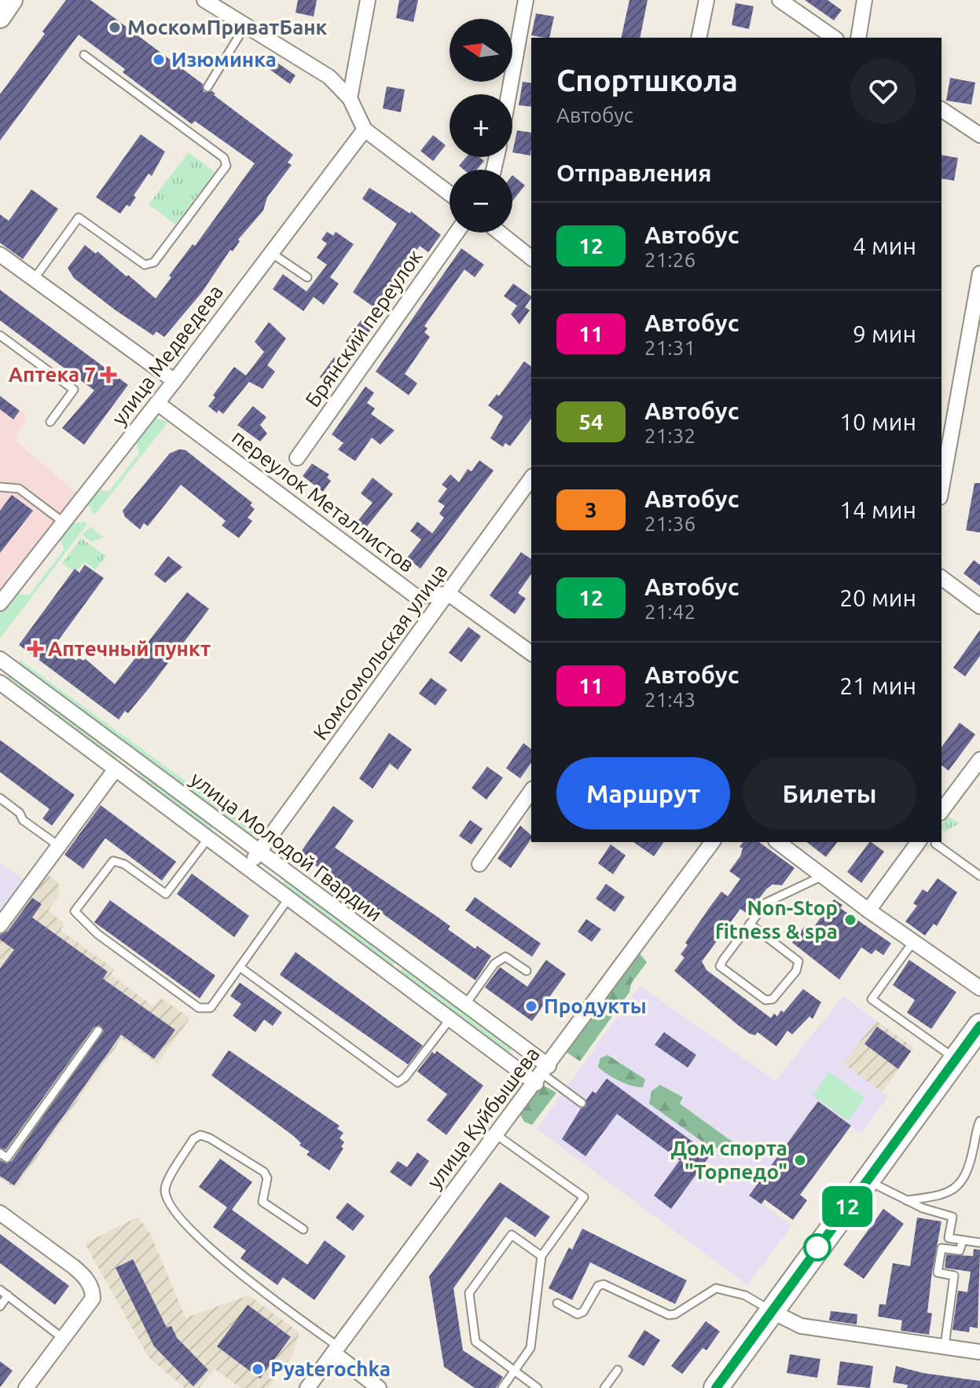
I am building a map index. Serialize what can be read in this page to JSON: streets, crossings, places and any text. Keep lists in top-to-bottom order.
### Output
{
  "streets": {
    "street": [
      "Брянский переулок",
      "улица Медведева",
      "переулок Металлистов",
      "Комсомольская улица",
      "улица Молодой Гвардии",
      "улица Куйбышева"
    ]
  },
  "crossings": [
    ["улица Медведева", "переулок Металлистов"],
    ["переулок Металлистов", "Комсомольская улица"],
    ["Комсомольская улица", "улица Молодой Гвардии"],
    ["улица Молодой Гвардии", "улица Куйбышева"]
  ],
  "places": {
    "other": [
      "МоскомПриватБанк",
      "Изюминка",
      "Non-Stop fitness & spa",
      "Продукты",
      "Дом спорта \"Торпедо\"",
      "Pyaterochka"
    ],
    "health": ["Аптека 7", "Аптечный пункт"]
  },
  "lines": ["bus line 12"],
  "north": "left",
  "page": {
    "on_map": "12",
    "map_buttons": ["+", "−"],
    "heading": [
      ["Спортшкола", "Автобус"],
      "Отправления"
    ],
    "list": [
      {
        "mark": "12",
        "name": "Автобус",
        "note": "21:26",
        "value": "4 мин"
      },
      {
        "mark": "11",
        "name": "Автобус",
        "note": "21:31",
        "value": "9 мин"
      },
      {
        "mark": "54",
        "name": "Автобус",
        "note": "21:32",
        "value": "10 мин"
      },
      {
        "mark": "3",
        "name": "Автобус",
        "note": "21:36",
        "value": "14 мин"
      },
      {
        "mark": "12",
        "name": "Автобус",
        "note": "21:42",
        "value": "20 мин"
      },
      {
        "mark": "11",
        "name": "Автобус",
        "note": "21:43",
        "value": "21 мин"
      }
    ],
    "buttons": ["Маршрут", "Билеты"]
  }
}
